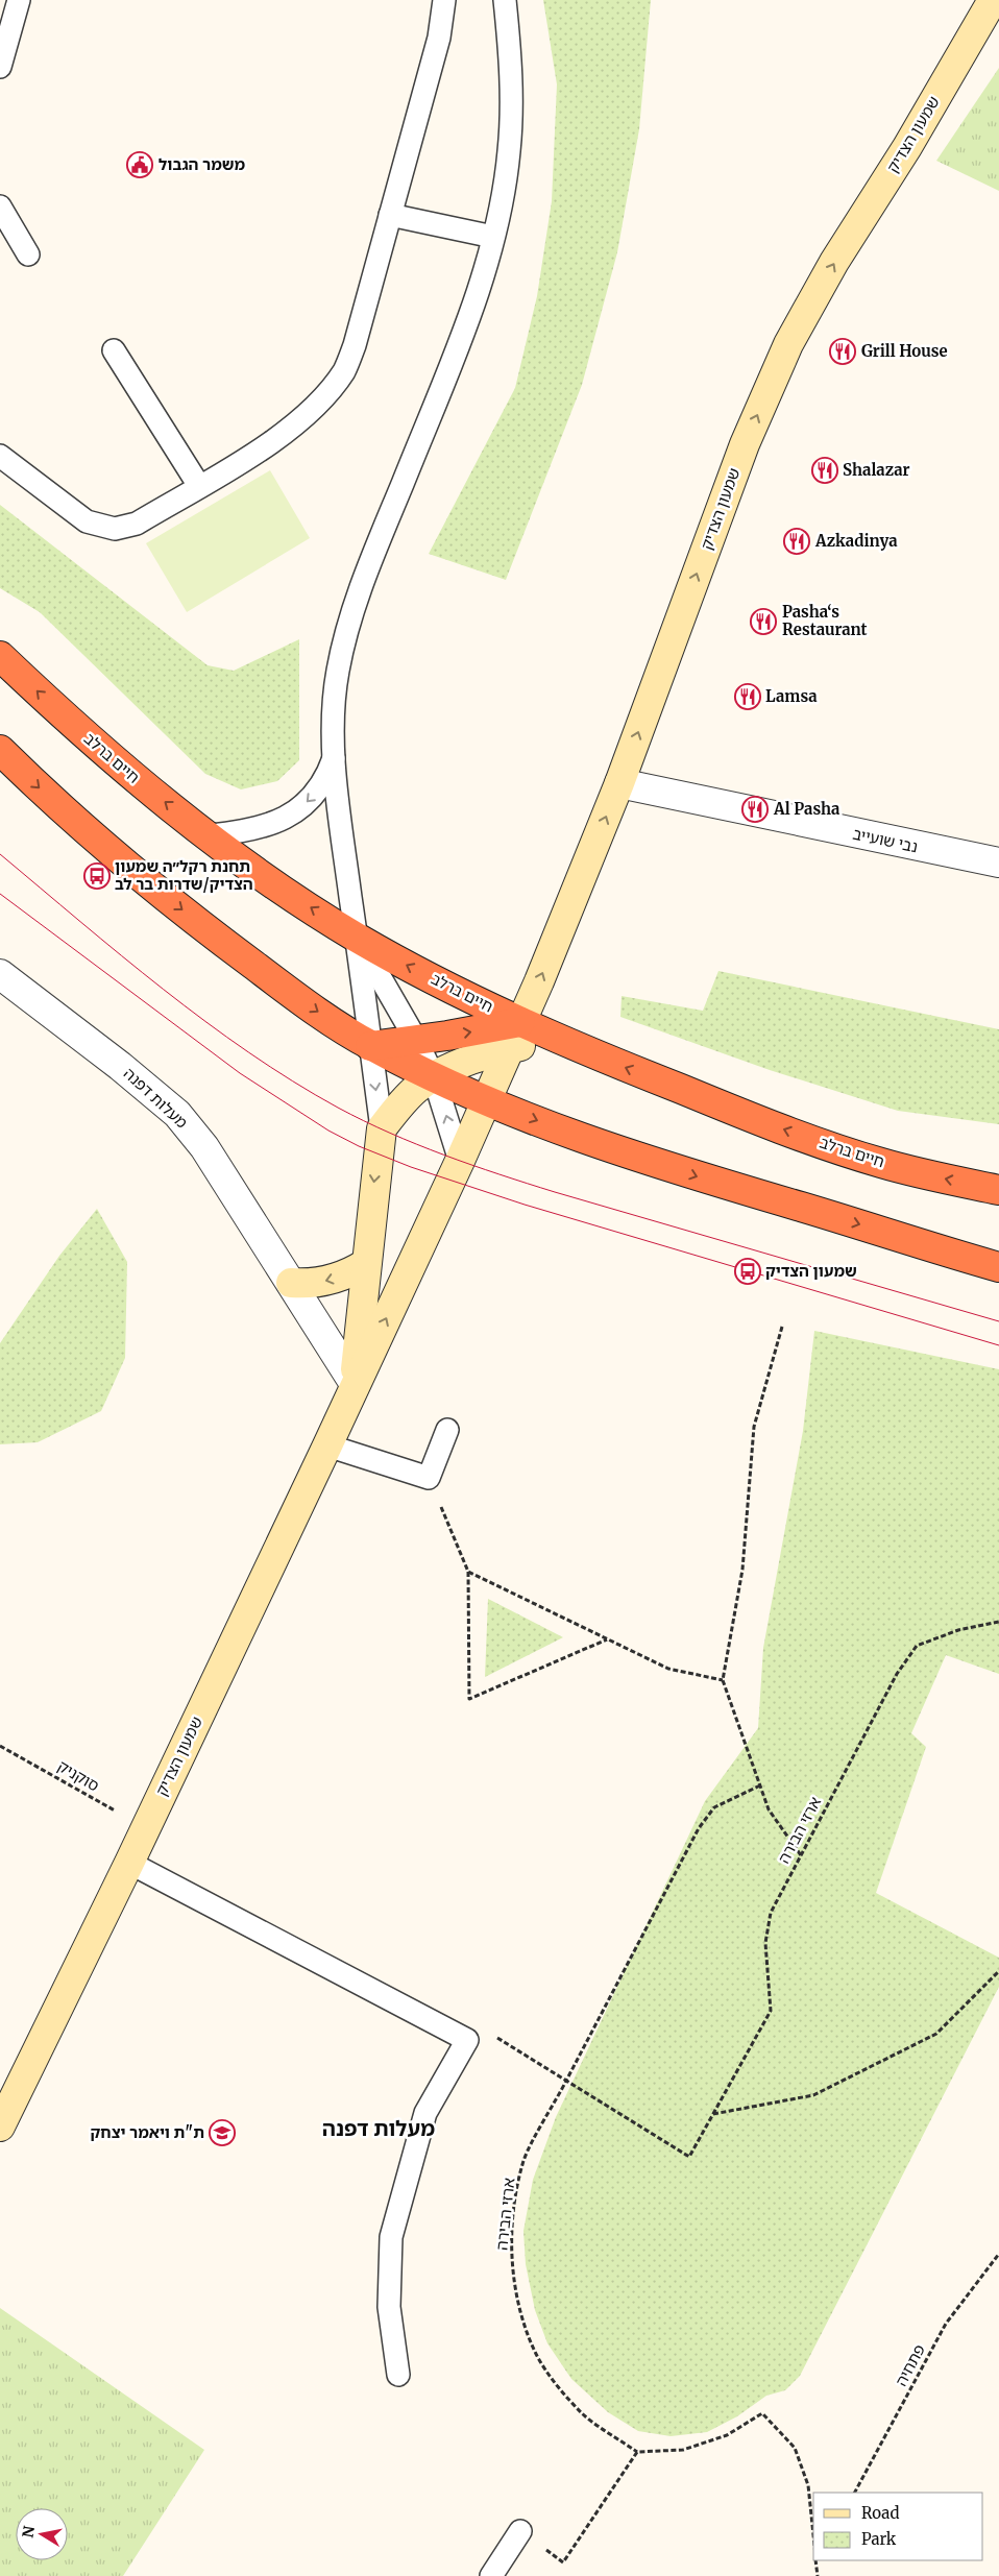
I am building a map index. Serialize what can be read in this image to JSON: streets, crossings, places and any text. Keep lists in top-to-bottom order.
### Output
{
  "streets": {
    "highway": ["חיים ברלב"],
    "street": ["שמעון הצדיק", "נבי שועייב", "מעלות דפנה"],
    "path": ["סוקניק", "ארזי הבירה", "פתחיה"]
  },
  "crossings": [
    ["שמעון הצדיק", "חיים ברלב"],
    ["שמעון הצדיק", "נבי שועייב"],
    ["שמעון הצדיק", "מעלות דפנה"],
    ["שמעון הצדיק", "סוקניק"]
  ],
  "one_way": ["שמעון הצדיק"],
  "districts": ["מעלות דפנה"],
  "places": {
    "public building": ["משמר הגבול"],
    "restaurant": [
      "Grill House",
      "Shalazar",
      "Azkadinya",
      "Pasha‘s Restaurant",
      "Lamsa",
      "Al Pasha"
    ],
    "bus stop": ["תחנת רקל״ה שמעון הצדיק/שדרות בר לב", "שמעון הצדיק"],
    "school or university": ["ת\"ת ויאמר יצחק"]
  },
  "legend": ["Road", "Park"],
  "north": "left"
}
